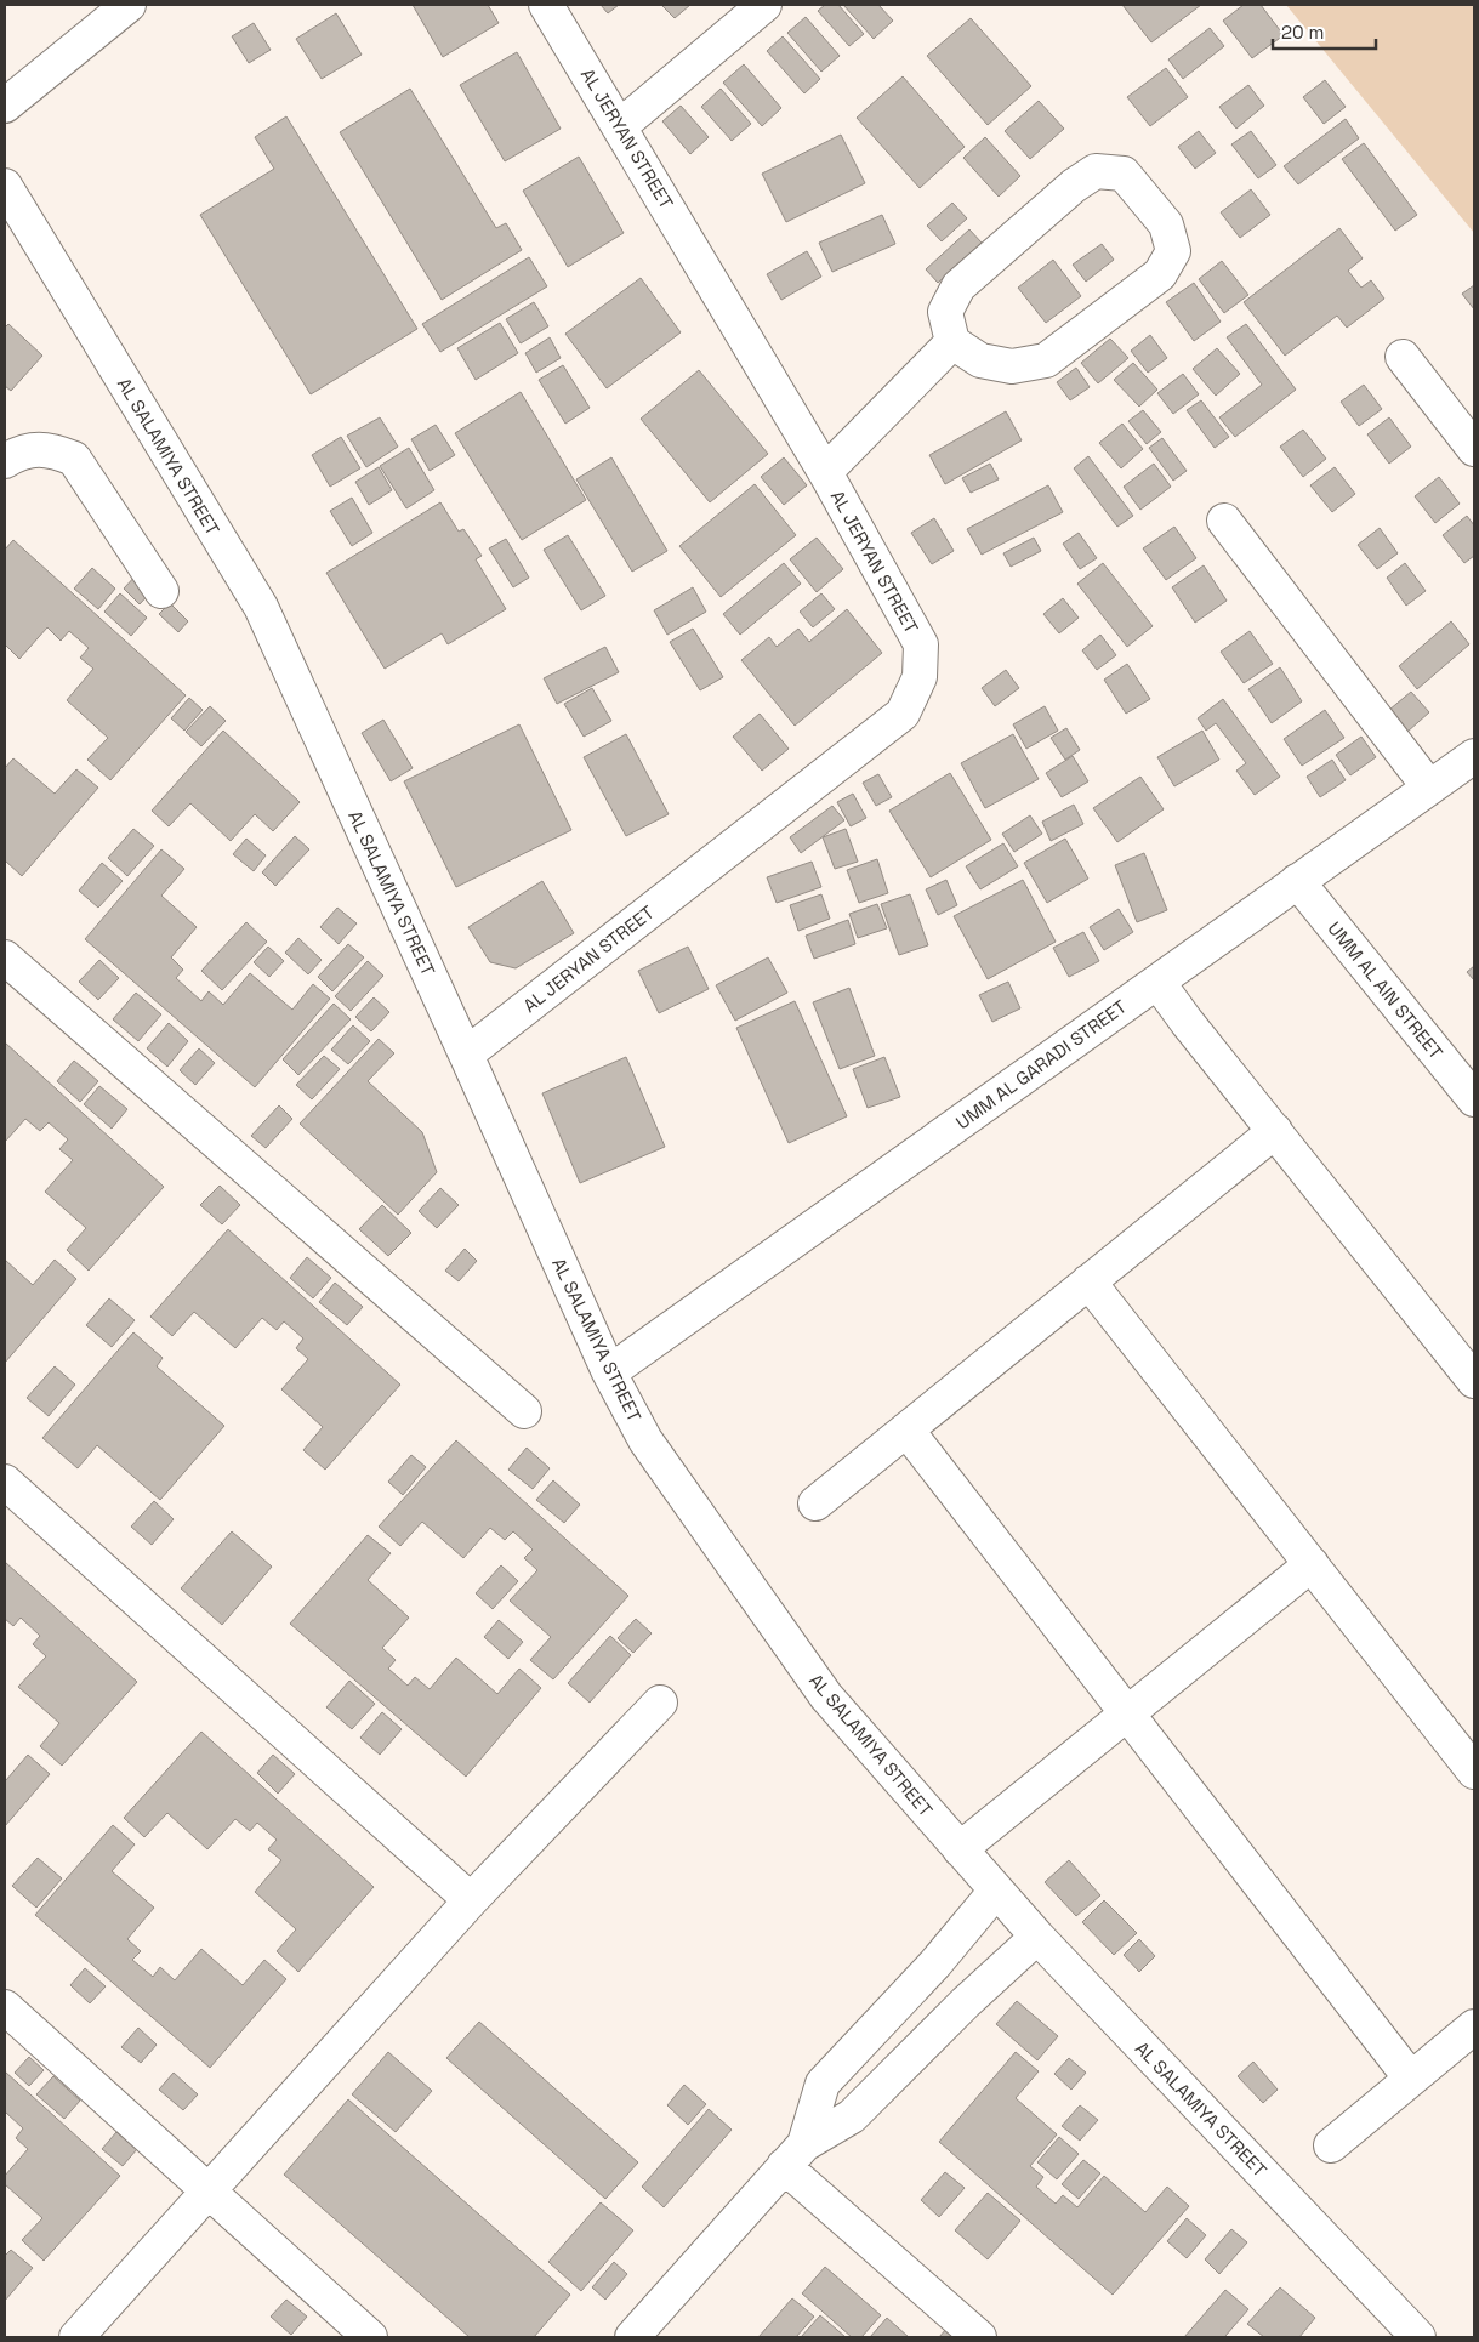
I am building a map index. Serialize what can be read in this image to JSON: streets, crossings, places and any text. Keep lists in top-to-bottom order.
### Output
{
  "streets": {
    "street": [
      "AL JERYAN STREET",
      "AL SALAMIYA STREET",
      "UMM AL AIN STREET",
      "UMM AL GARADI STREET"
    ]
  },
  "crossings": [
    ["AL JERYAN STREET", "AL SALAMIYA STREET"],
    ["AL SALAMIYA STREET", "UMM AL GARADI STREET"],
    ["UMM AL AIN STREET", "UMM AL GARADI STREET"]
  ],
  "scale_bar": "20 m"
}
